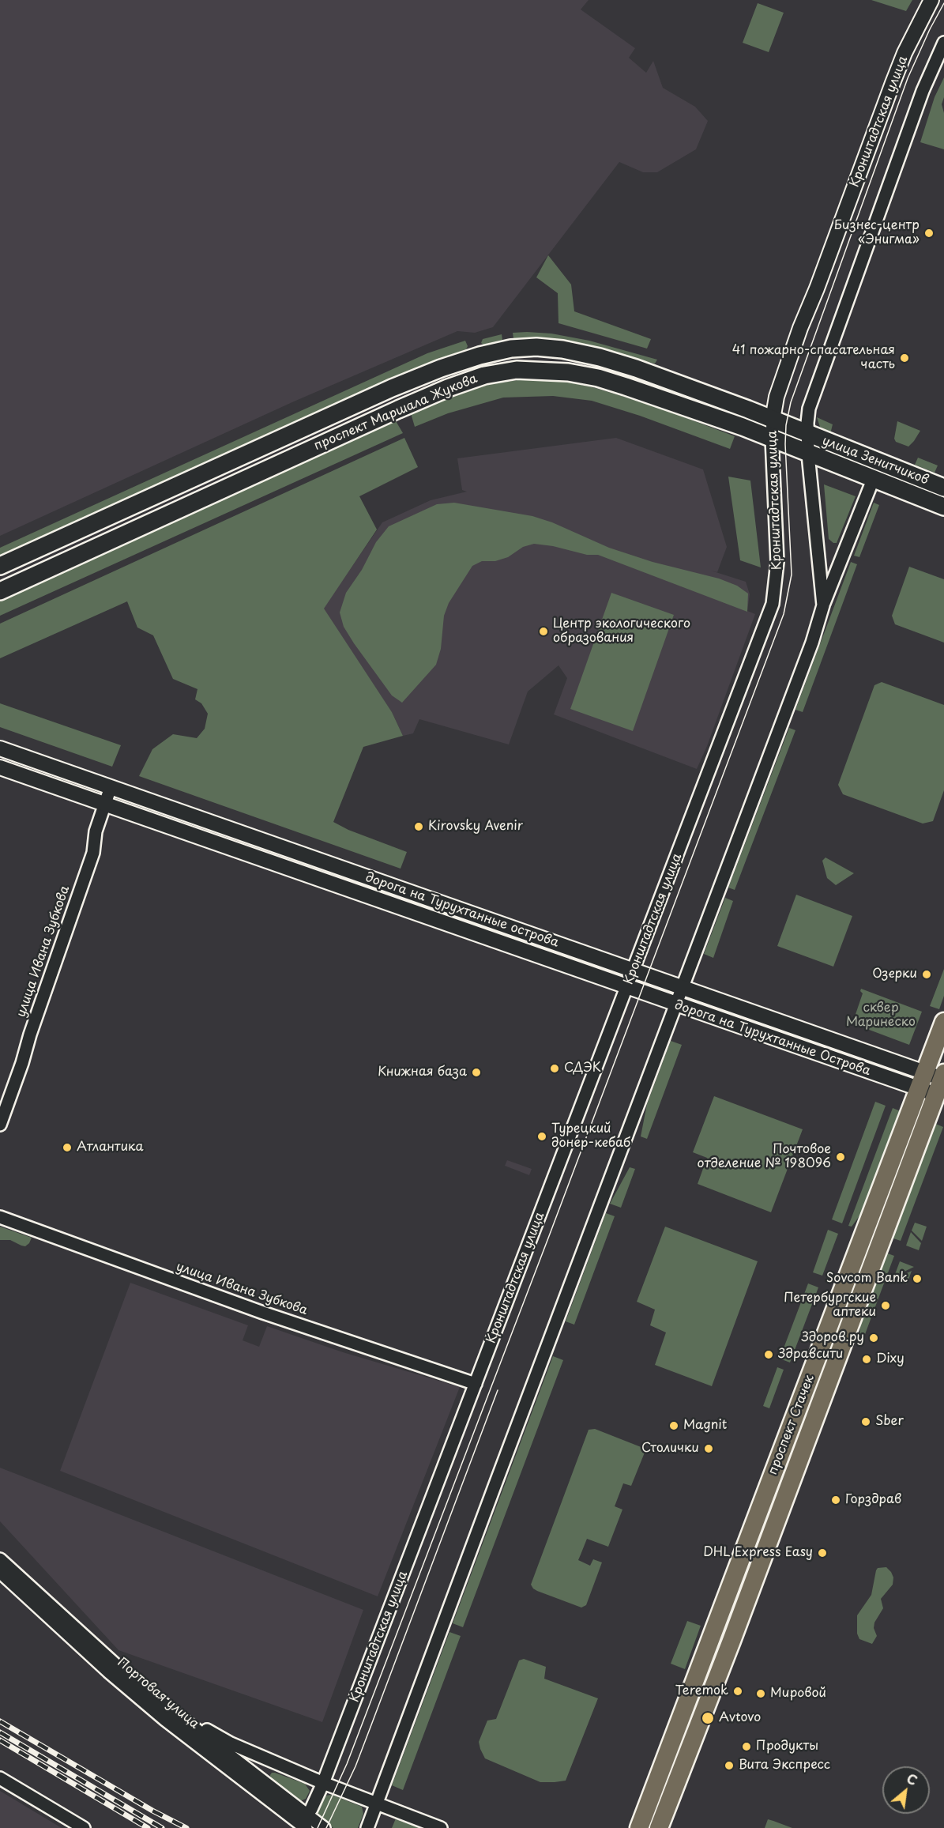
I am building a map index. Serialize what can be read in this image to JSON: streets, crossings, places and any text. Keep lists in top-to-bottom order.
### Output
{
  "streets": {
    "main road": ["проспект Маршала Жукова", "улица Зенитчиков", "проспект Стачек"],
    "street": [
      "Кронштадтская улица",
      "дорога на Турухтанные острова",
      "улица Ивана Зубкова",
      "дорога на Турухтанные Острова",
      "Портовая улица"
    ]
  },
  "crossings": [
    ["Кронштадтская улица", "проспект Маршала Жукова"],
    ["Кронштадтская улица", "дорога на Турухтанные острова"],
    ["Кронштадтская улица", "улица Ивана Зубкова"],
    ["Кронштадтская улица", "дорога на Турухтанные Острова"],
    ["Кронштадтская улица", "Портовая улица"],
    ["проспект Маршала Жукова", "улица Зенитчиков"],
    ["дорога на Турухтанные острова", "улица Ивана Зубкова"],
    ["дорога на Турухтанные острова", "дорога на Турухтанные Острова"],
    ["дорога на Турухтанные острова", "проспект Стачек"],
    ["дорога на Турухтанные Острова", "проспект Стачек"]
  ],
  "parks": ["сквер Маринеско"],
  "places": [
    "Бизнес-центр «Энигма»",
    "41 пожарно-спасательная часть",
    "Центр экологического образования",
    "Kirovsky Avenir",
    "Озерки",
    "СДЭК",
    "Книжная база",
    "Турецкий донер-кебаб",
    "Атлантика",
    "Почтовое отделение № 198096",
    "Sovcom Bank",
    "Петербургские аптеки",
    "Здоров.ру",
    "Здравсити",
    "Dixy",
    "Sber",
    "Magnit",
    "Столички",
    "Горздрав",
    "DHL Express Easy",
    "Teremok",
    "Мировой",
    "Avtovo",
    "Продукты",
    "Вита Экспресс"
  ],
  "north": "top right"
}
